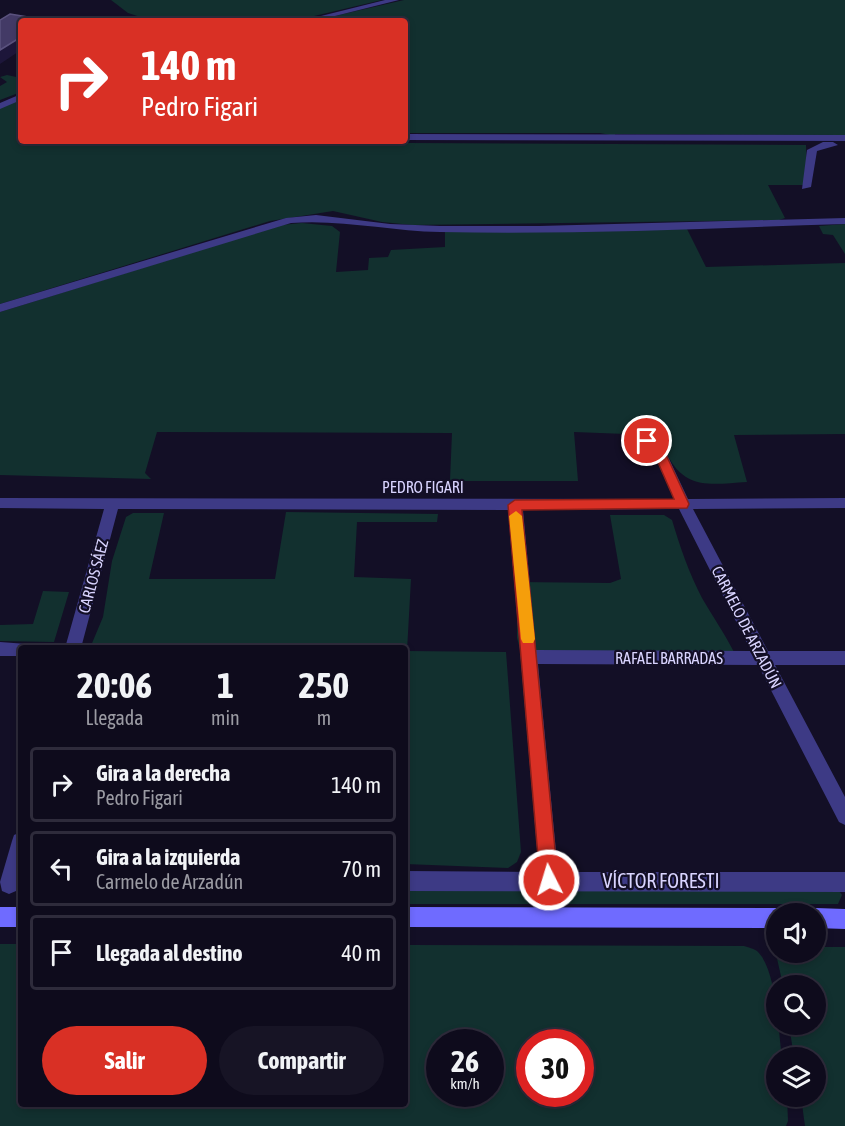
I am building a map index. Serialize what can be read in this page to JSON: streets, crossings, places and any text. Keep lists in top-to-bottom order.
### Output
{
  "streets": {
    "street": [
      "PEDRO FIGARI",
      "CARLOS SÁEZ",
      "CARMELO DE ARZADÚN",
      "RAFAEL BARRADAS",
      "VÍCTOR FORESTI"
    ]
  },
  "crossings": [
    ["PEDRO FIGARI", "CARLOS SÁEZ"],
    ["PEDRO FIGARI", "CARMELO DE ARZADÚN"],
    ["CARMELO DE ARZADÚN", "RAFAEL BARRADAS"]
  ],
  "page": {
    "turn": ["140 m", "Pedro Figari"],
    "eta": [
      "20:06",
      "Llegada",
      "1",
      "min",
      "250",
      "m"
    ],
    "list": [
      {
        "name": "Gira a la derecha",
        "note": "Pedro Figari",
        "value": "140 m"
      },
      {
        "name": "Gira a la izquierda",
        "note": "Carmelo de Arzadún",
        "value": "70 m"
      },
      {
        "name": "Llegada al destino",
        "value": "40 m"
      }
    ],
    "buttons": ["Salir", "Compartir"],
    "speed": "26 km/h",
    "limit": "30"
  }
}
